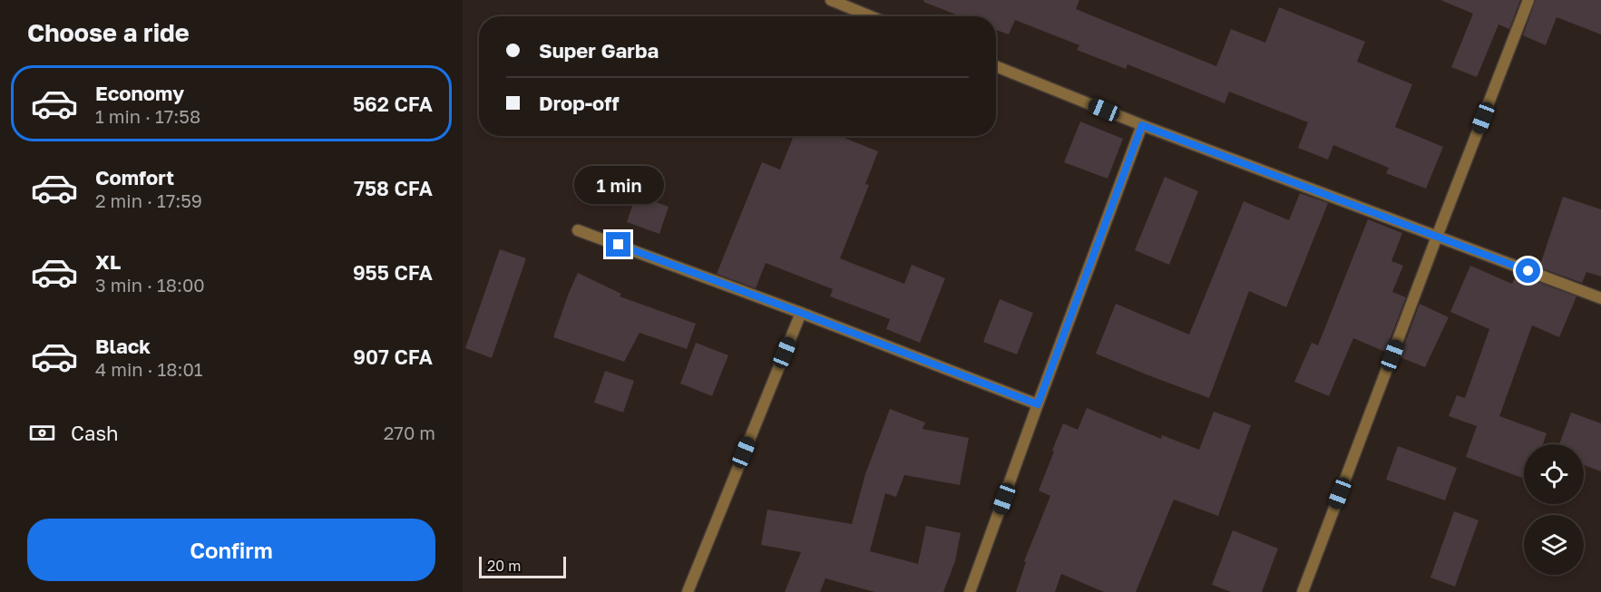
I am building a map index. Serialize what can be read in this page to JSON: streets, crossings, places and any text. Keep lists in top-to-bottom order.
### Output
{
  "scale_bar": "20 m",
  "page": {
    "heading": "Choose a ride",
    "banner": ["Super Garba", "Drop-off"],
    "list": [
      {
        "name": "Economy",
        "note": "1 min · 17:58",
        "value": "562 CFA"
      },
      {
        "name": "Comfort",
        "note": "2 min · 17:59",
        "value": "758 CFA"
      },
      {
        "name": "XL",
        "note": "3 min · 18:00",
        "value": "955 CFA"
      },
      {
        "name": "Black",
        "note": "4 min · 18:01",
        "value": "907 CFA"
      }
    ],
    "bubble": "1 min",
    "pay": ["Cash", "270 m"],
    "buttons": "Confirm",
    "scale": "20 m"
  }
}
